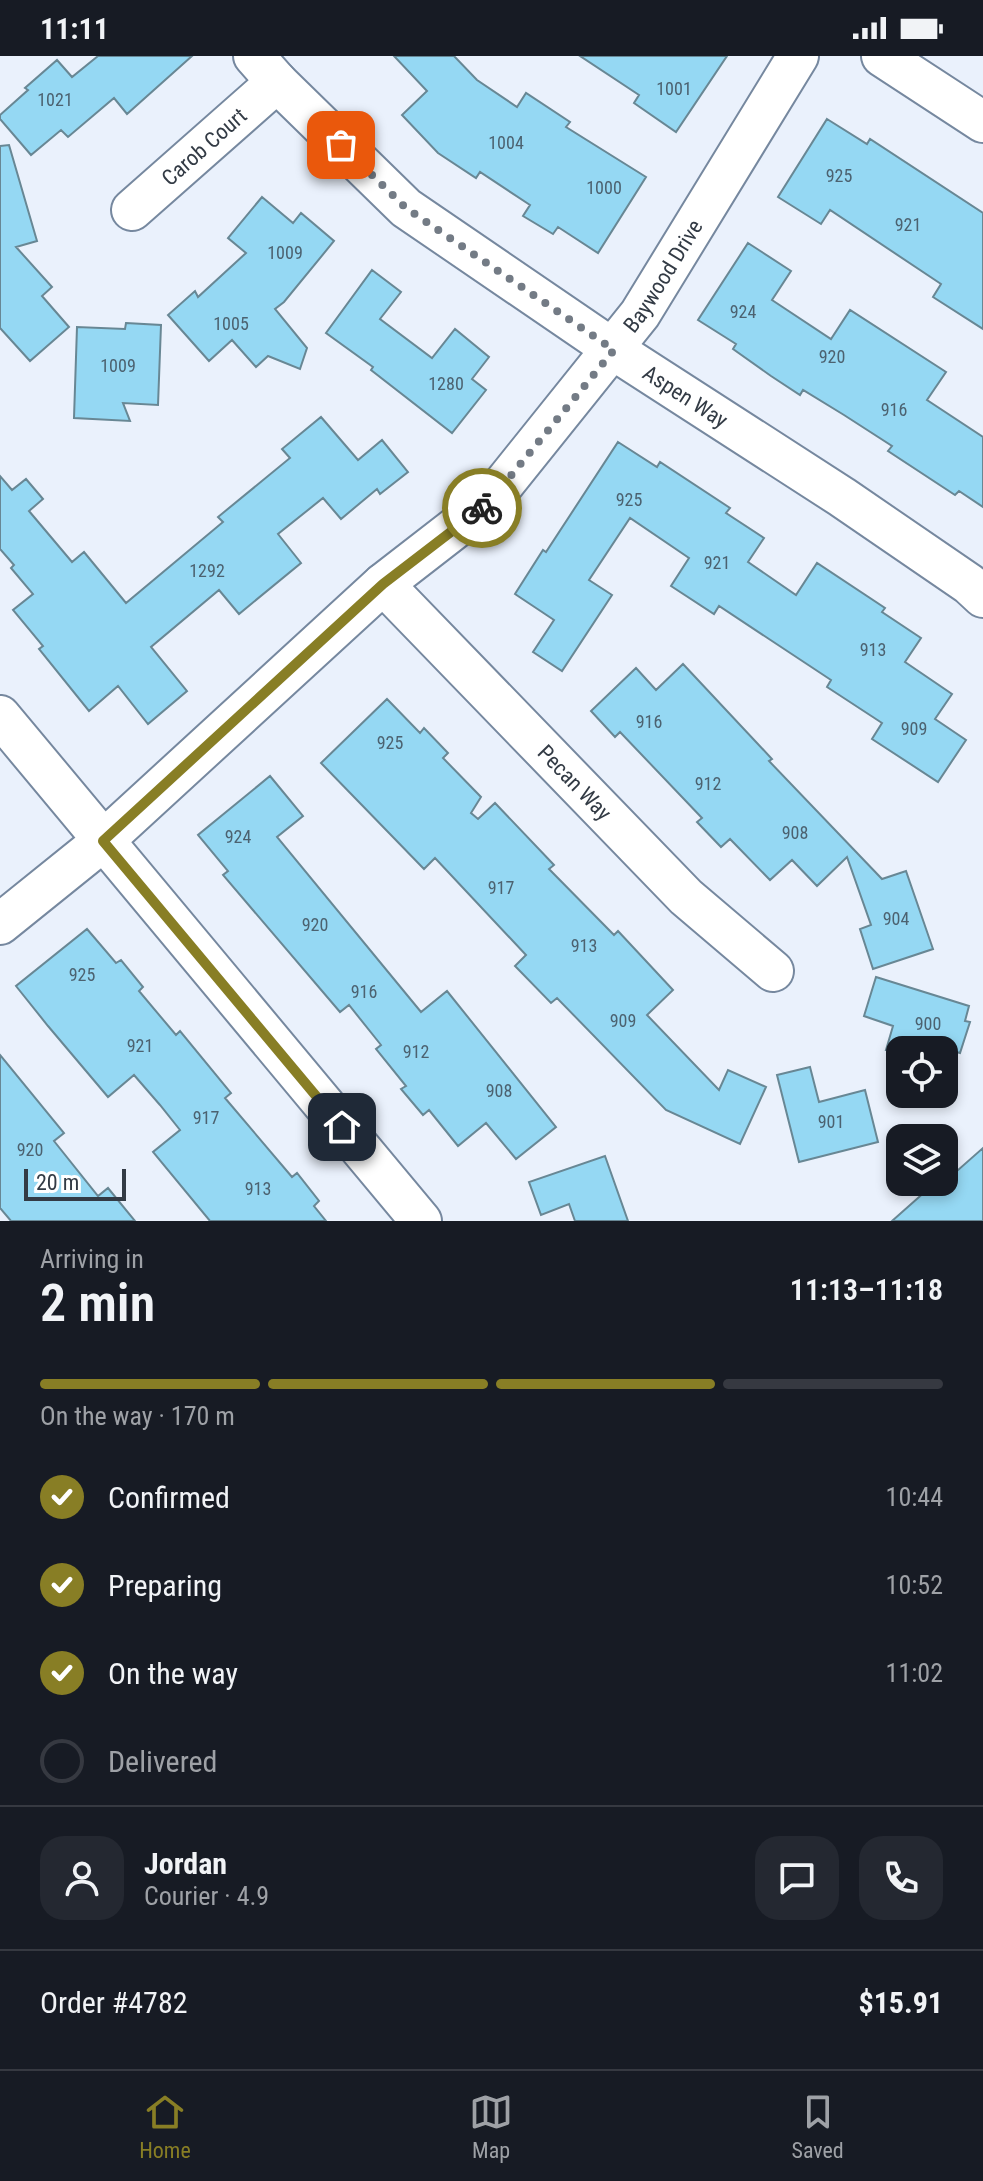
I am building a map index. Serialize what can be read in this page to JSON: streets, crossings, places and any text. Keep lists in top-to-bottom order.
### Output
{
  "streets": {
    "street": [
      "Carob Court",
      "Baywood Drive",
      "Aspen Way",
      "Pecan Way"
    ]
  },
  "crossings": [
    ["Carob Court", "Aspen Way"],
    ["Baywood Drive", "Aspen Way"],
    ["Baywood Drive", "Pecan Way"]
  ],
  "house_numbers": [
    "1001",
    "1021",
    "1004",
    "925",
    "1000",
    "921",
    "1009",
    "924",
    "1005",
    "920",
    "1009",
    "1280",
    "916",
    "925",
    "921",
    "1292",
    "913",
    "916",
    "909",
    "925",
    "912",
    "908",
    "924",
    "917",
    "904",
    "920",
    "913",
    "925",
    "916",
    "909",
    "900",
    "921",
    "912",
    "908",
    "917",
    "901",
    "920",
    "913"
  ],
  "scale_bar": "20 m",
  "page": {
    "status": "11:11",
    "scale": "20 m",
    "heading": ["2 min", "Arriving in", "11:13–11:18"],
    "panel": [
      "Jordan",
      "Courier · 4.9",
      "Order #4782",
      "$15.91"
    ],
    "bar": "On the way · 170 m",
    "list": [
      ["Confirmed", "10:44"],
      ["Preparing", "10:52"],
      ["On the way", "11:02"],
      "Delivered"
    ],
    "tabs": ["Home", "Map", "Saved"]
  }
}
